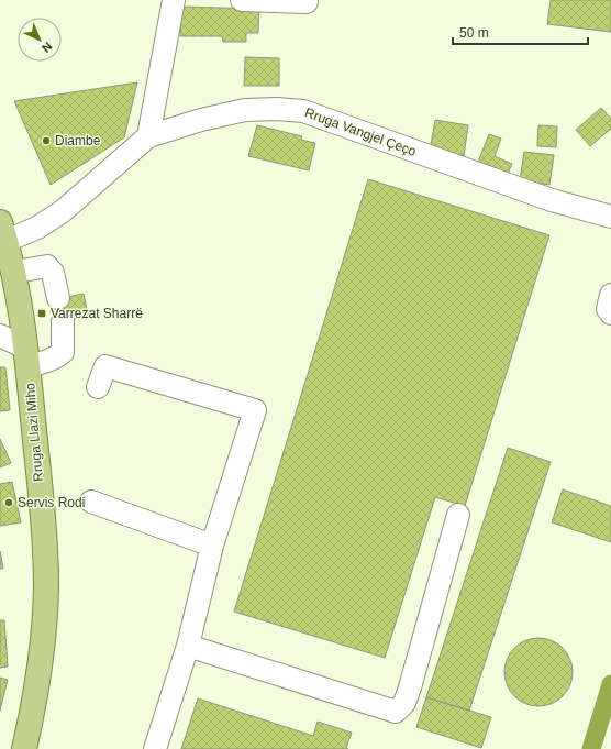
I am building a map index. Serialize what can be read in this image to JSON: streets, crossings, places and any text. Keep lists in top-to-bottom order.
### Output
{
  "streets": {
    "main road": ["Rruga Llazi Miho"],
    "street": ["Rruga Vangjel Çeço"]
  },
  "crossings": [
    ["Rruga Vangjel Çeço", "Rruga Llazi Miho"]
  ],
  "places": {
    "other": ["Diambe", "Servis Rodi"],
    "transit": ["Varrezat Sharrë"]
  },
  "scale_bar": "50 m",
  "north": "bottom right"
}
